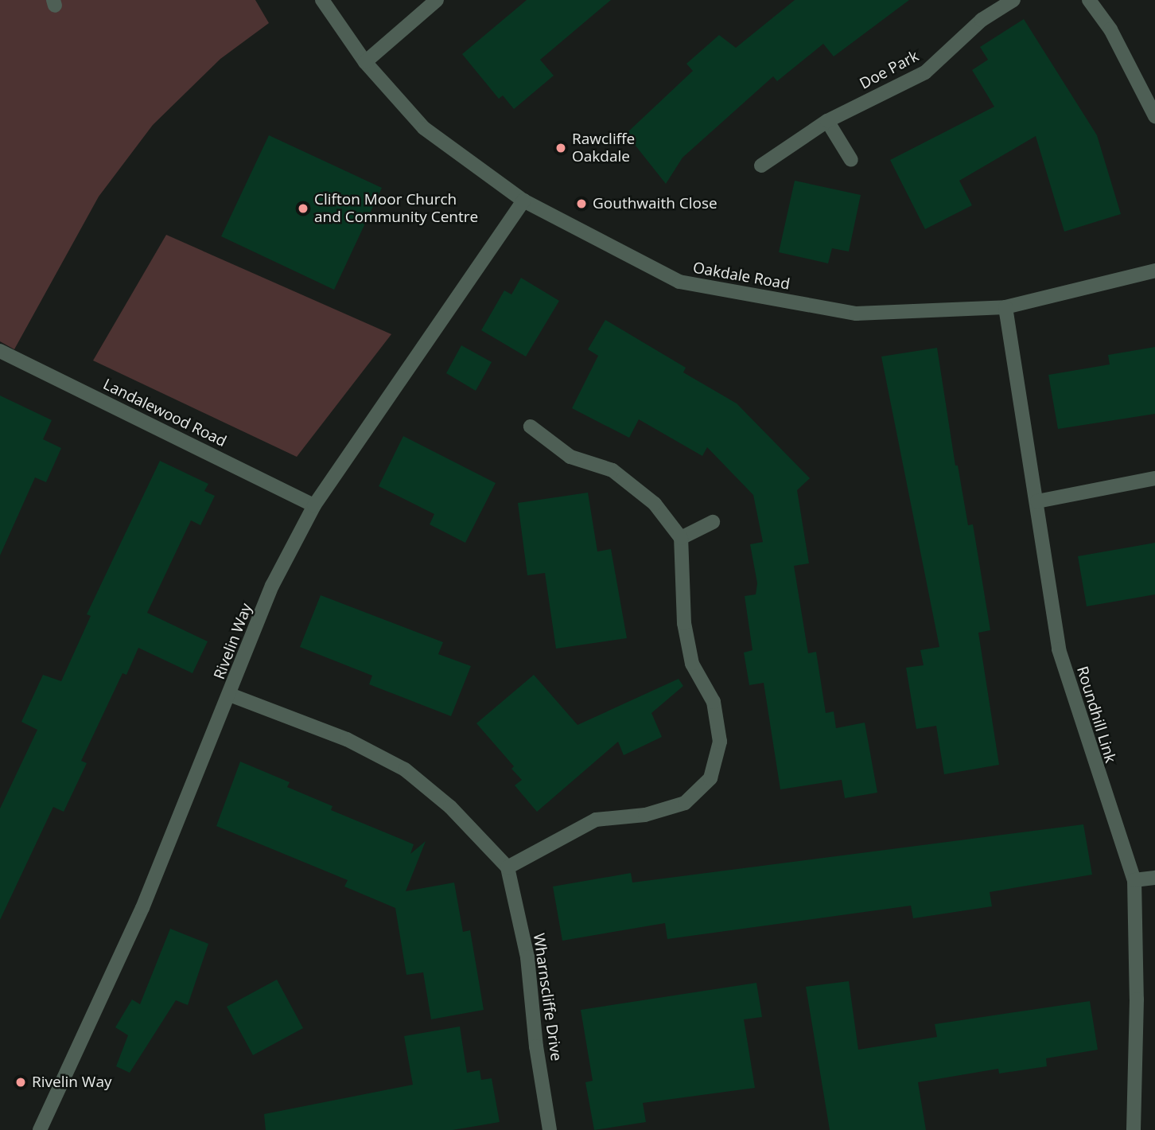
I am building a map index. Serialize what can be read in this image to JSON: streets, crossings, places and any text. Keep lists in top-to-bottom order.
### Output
{
  "streets": {
    "street": [
      "Doe Park",
      "Oakdale Road",
      "Landalewood Road",
      "Rivelin Way",
      "Roundhill Link",
      "Wharnscliffe Drive"
    ]
  },
  "crossings": [
    ["Oakdale Road", "Rivelin Way"],
    ["Oakdale Road", "Roundhill Link"],
    ["Landalewood Road", "Rivelin Way"]
  ],
  "places": [
    "Rawcliffe Oakdale",
    "Gouthwaith Close",
    "Clifton Moor Church and Community Centre",
    "Rivelin Way"
  ]
}
